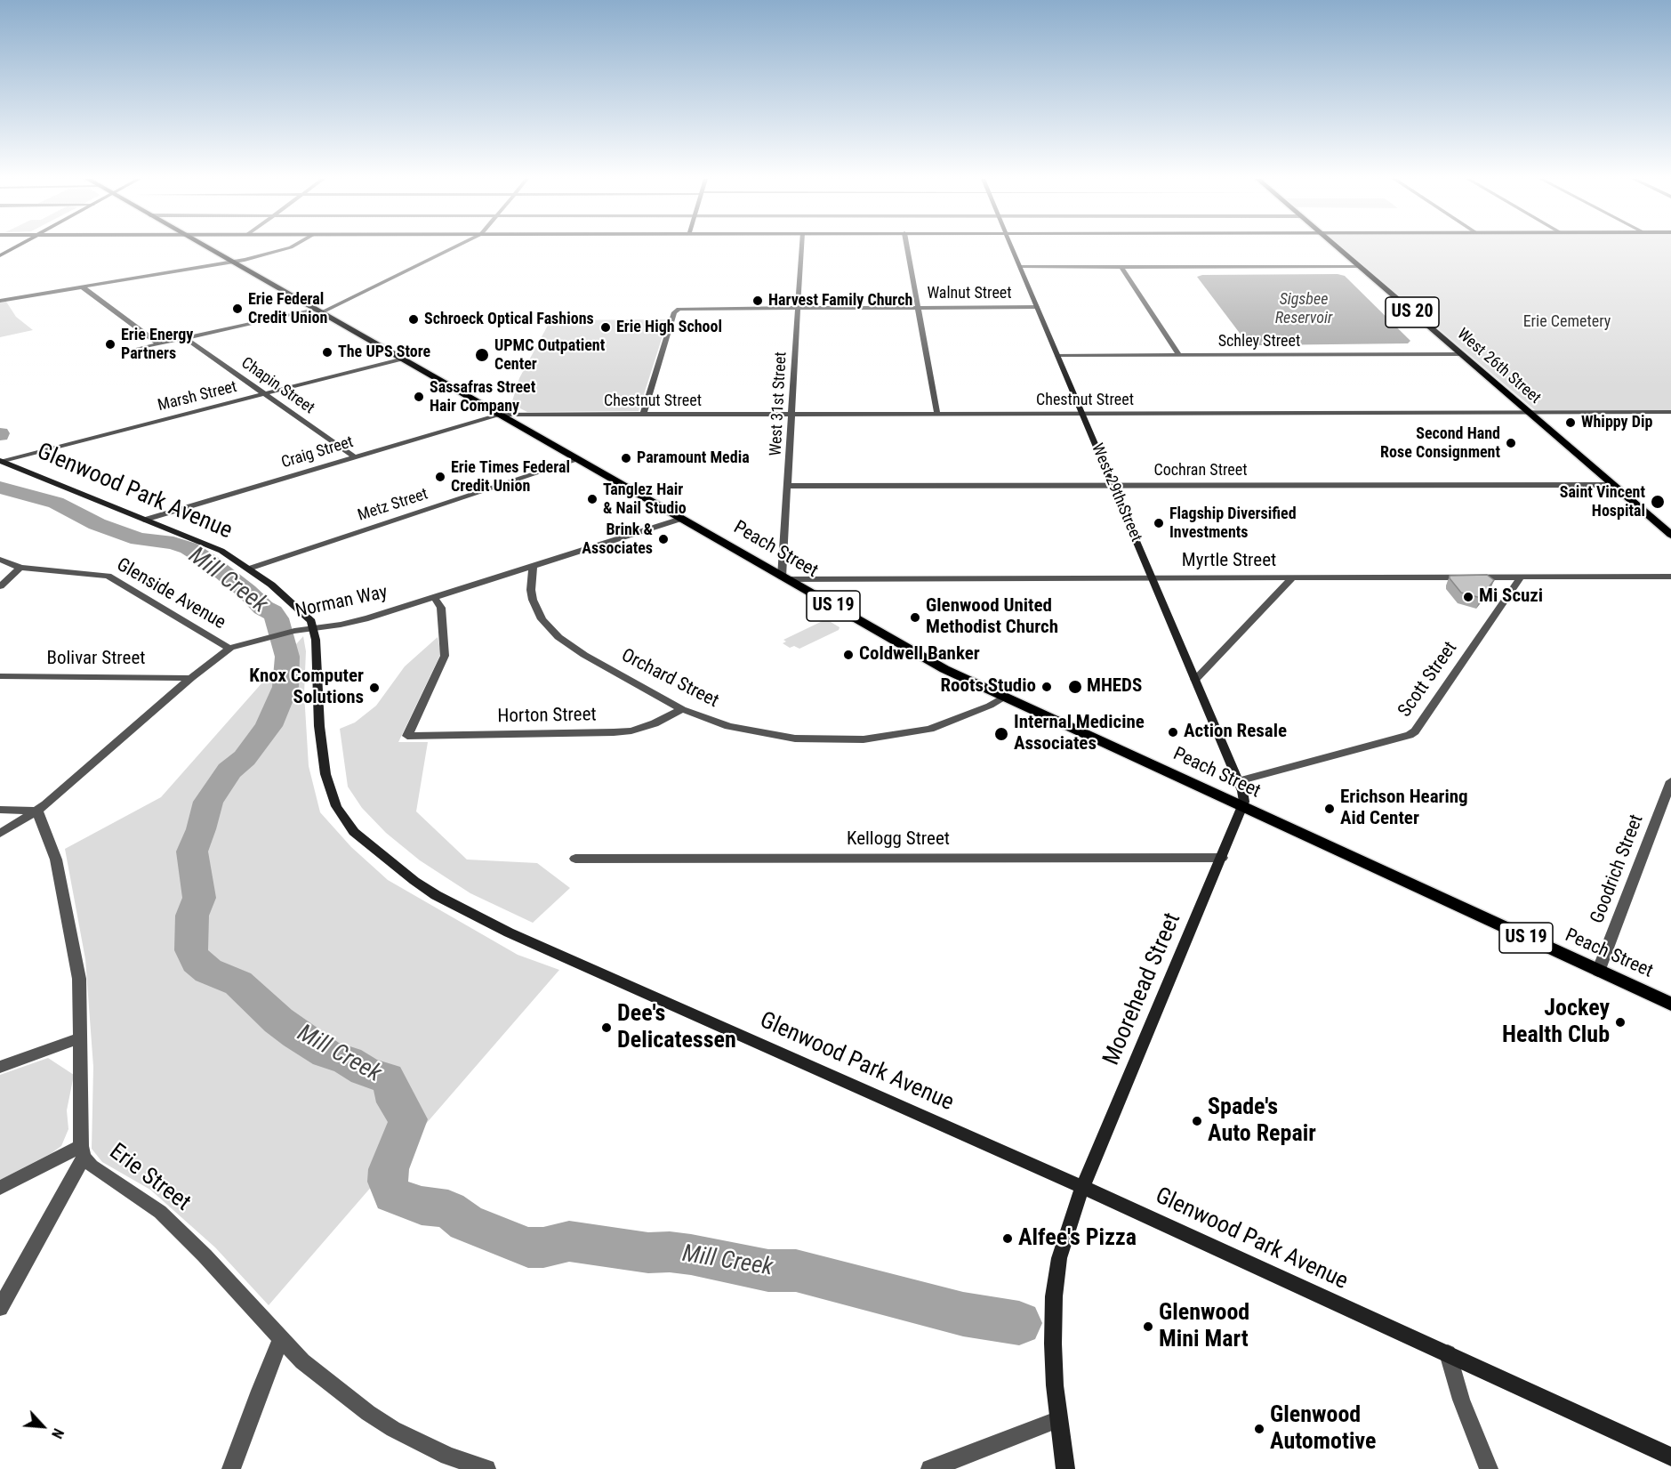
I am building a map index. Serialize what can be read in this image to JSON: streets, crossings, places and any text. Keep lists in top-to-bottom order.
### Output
{
  "streets": {
    "main road": [
      "US 20",
      "West 26th Street",
      "Peach Street",
      "US 19"
    ],
    "street": [
      "Walnut Street",
      "Schley Street",
      "Chapin Street",
      "Marsh Street",
      "Chestnut Street",
      "West 31st Street",
      "Craig Street",
      "Cochran Street",
      "Glenwood Park Avenue",
      "West 29th Street",
      "Metz Street",
      "Myrtle Street",
      "Glenside Avenue",
      "Norman Way",
      "Bolivar Street",
      "Orchard Street",
      "Scott Street",
      "Horton Street",
      "Kellogg Street",
      "Goodrich Street",
      "Moorehead Street",
      "Erie Street"
    ]
  },
  "crossings": [
    ["Walnut Street", "Chestnut Street"],
    ["Walnut Street", "West 31st Street"],
    ["Walnut Street", "West 29th Street"],
    ["Schley Street", "West 26th Street"],
    ["Schley Street", "West 29th Street"],
    ["West 26th Street", "Chestnut Street"],
    ["West 26th Street", "Cochran Street"],
    ["Chapin Street", "Marsh Street"],
    ["Chapin Street", "Craig Street"],
    ["Marsh Street", "Glenwood Park Avenue"],
    ["Marsh Street", "Peach Street"],
    ["Chestnut Street", "West 31st Street"],
    ["Chestnut Street", "Craig Street"],
    ["Chestnut Street", "West 29th Street"],
    ["Chestnut Street", "Peach Street"],
    ["West 31st Street", "Cochran Street"],
    ["West 31st Street", "Peach Street"],
    ["West 31st Street", "Myrtle Street"],
    ["Craig Street", "Glenwood Park Avenue"],
    ["Craig Street", "Peach Street"],
    ["Cochran Street", "West 29th Street"],
    ["Glenwood Park Avenue", "Metz Street"],
    ["Glenwood Park Avenue", "Norman Way"],
    ["Glenwood Park Avenue", "Moorehead Street"],
    ["West 29th Street", "Peach Street"],
    ["West 29th Street", "Myrtle Street"],
    ["West 29th Street", "Scott Street"],
    ["West 29th Street", "Moorehead Street"],
    ["Metz Street", "Peach Street"],
    ["Peach Street", "Myrtle Street"],
    ["Peach Street", "Norman Way"],
    ["Peach Street", "Orchard Street"],
    ["Peach Street", "Goodrich Street"],
    ["Peach Street", "Moorehead Street"],
    ["Myrtle Street", "Scott Street"],
    ["Glenside Avenue", "Norman Way"],
    ["Norman Way", "Bolivar Street"],
    ["Norman Way", "Orchard Street"],
    ["Norman Way", "Horton Street"],
    ["Norman Way", "Erie Street"],
    ["Orchard Street", "Horton Street"],
    ["Kellogg Street", "Moorehead Street"]
  ],
  "water": ["Sigsbee Reservoir", "Mill Creek"],
  "parks": ["Erie Cemetery"],
  "places": [
    "Harvest Family Church",
    "Erie Federal Credit Union",
    "Schroeck Optical Fashions",
    "Erie High School",
    "Erie Energy Partners",
    "The UPS Store",
    "UPMC Outpatient Center",
    "Sassafras Street Hair Company",
    "Whippy Dip",
    "Second Hand Rose Consignment",
    "Paramount Media",
    "Erie Times Federal Credit Union",
    "Tanglez Hair & Nail Studio",
    "Saint Vincent Hospital",
    "Flagship Diversified Investments",
    "Brink & Associates",
    "Mi Scuzi",
    "Glenwood United Methodist Church",
    "Coldwell Banker",
    "Roots Studio",
    "MHEDS",
    "Knox Computer Solutions",
    "Action Resale",
    "Internal Medicine Associates",
    "Erichson Hearing Aid Center",
    "Jockey Health Club",
    "Dee's Delicatessen",
    "Spade's Auto Repair",
    "Alfee's Pizza",
    "Glenwood Mini Mart",
    "Glenwood Automotive"
  ],
  "north": "bottom right"
}
